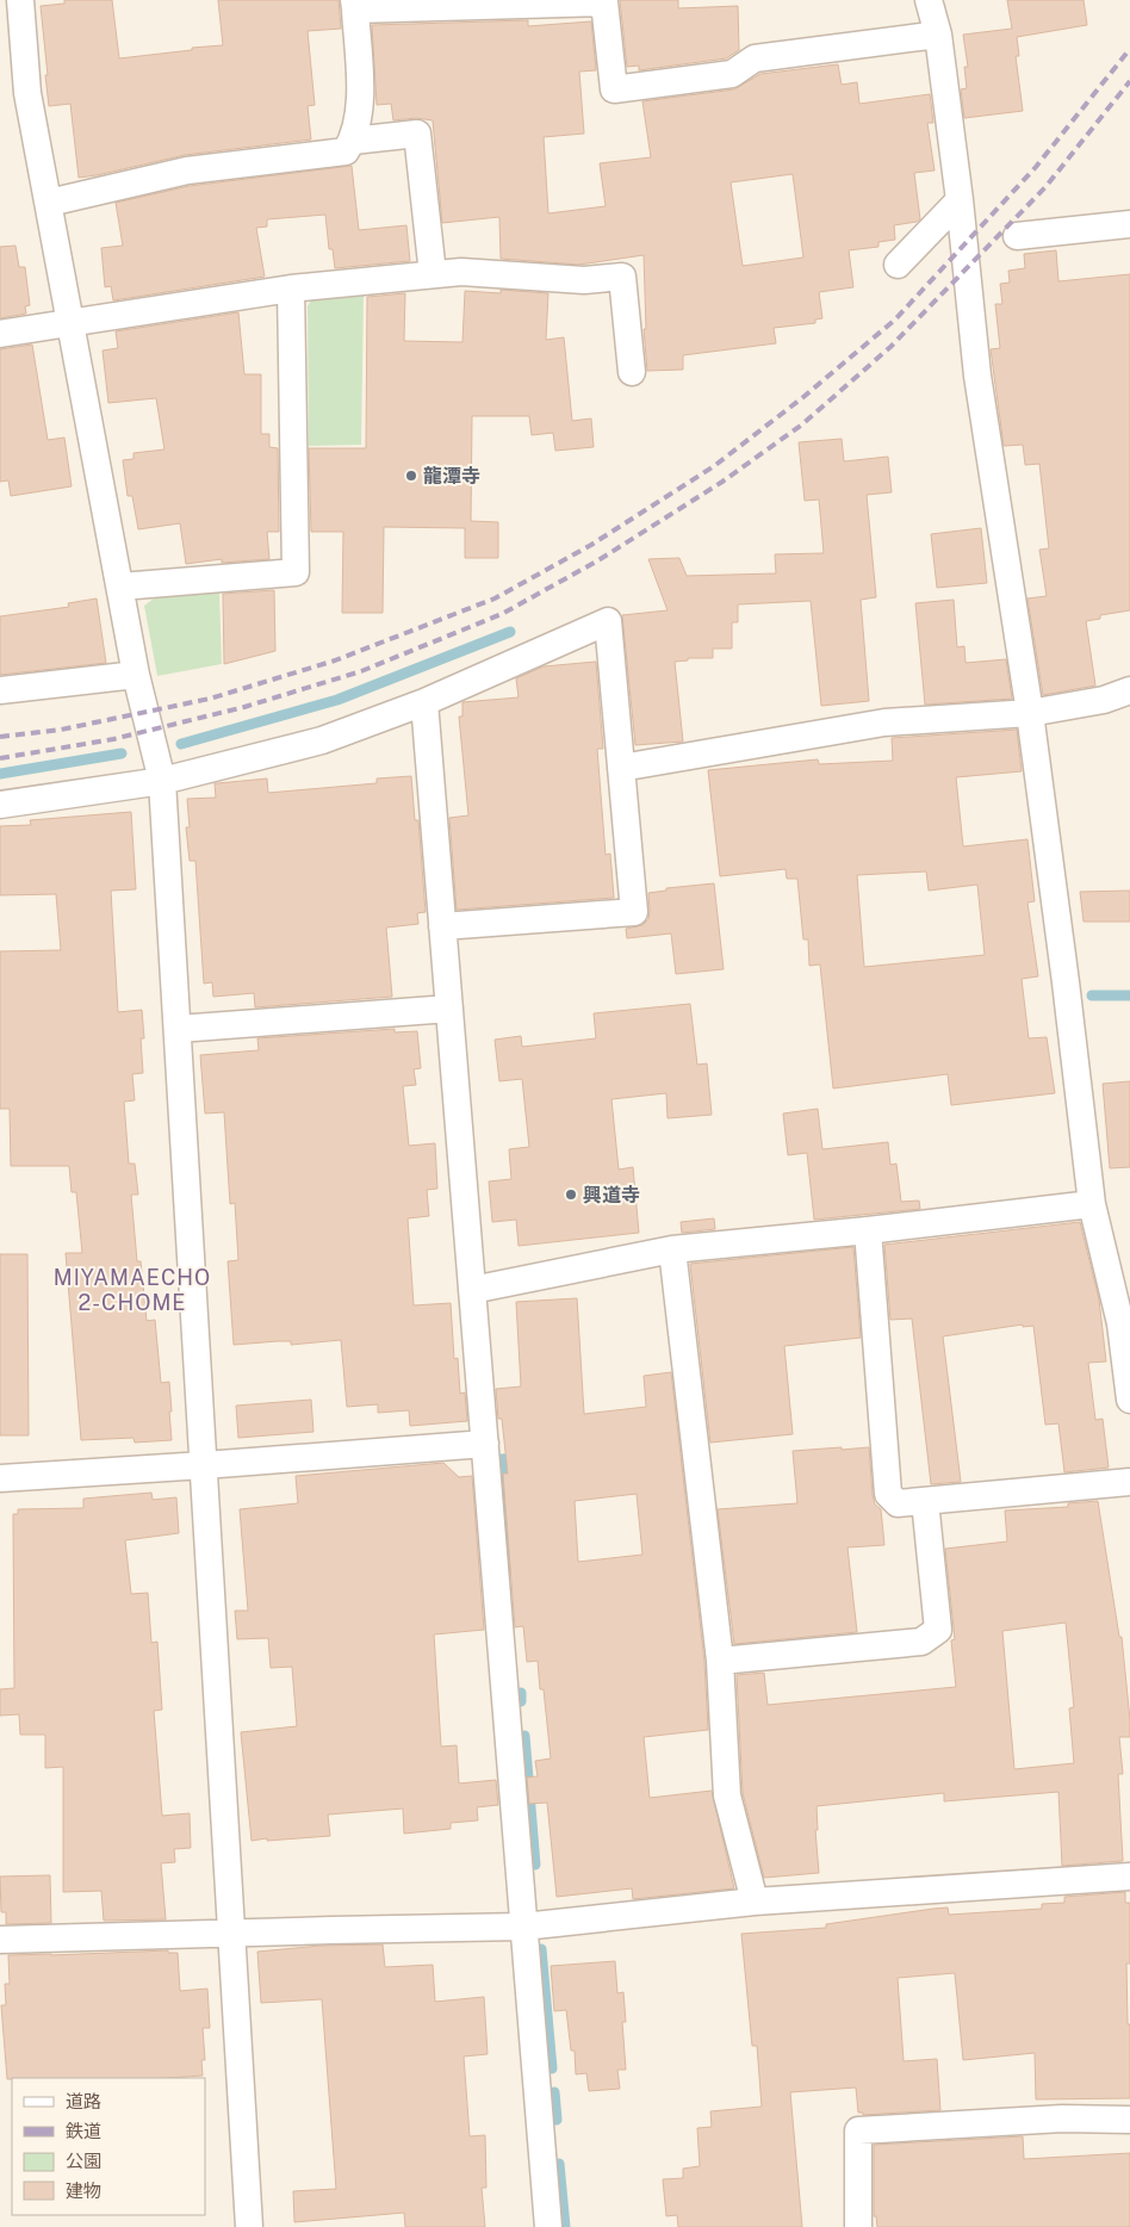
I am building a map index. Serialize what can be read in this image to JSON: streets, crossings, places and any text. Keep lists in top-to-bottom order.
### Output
{
  "districts": ["MIYAMAECHO 2-CHOME"],
  "places": ["龍潭寺", "興道寺"],
  "legend": [
    "道路",
    "鉄道",
    "公園",
    "建物"
  ]
}
